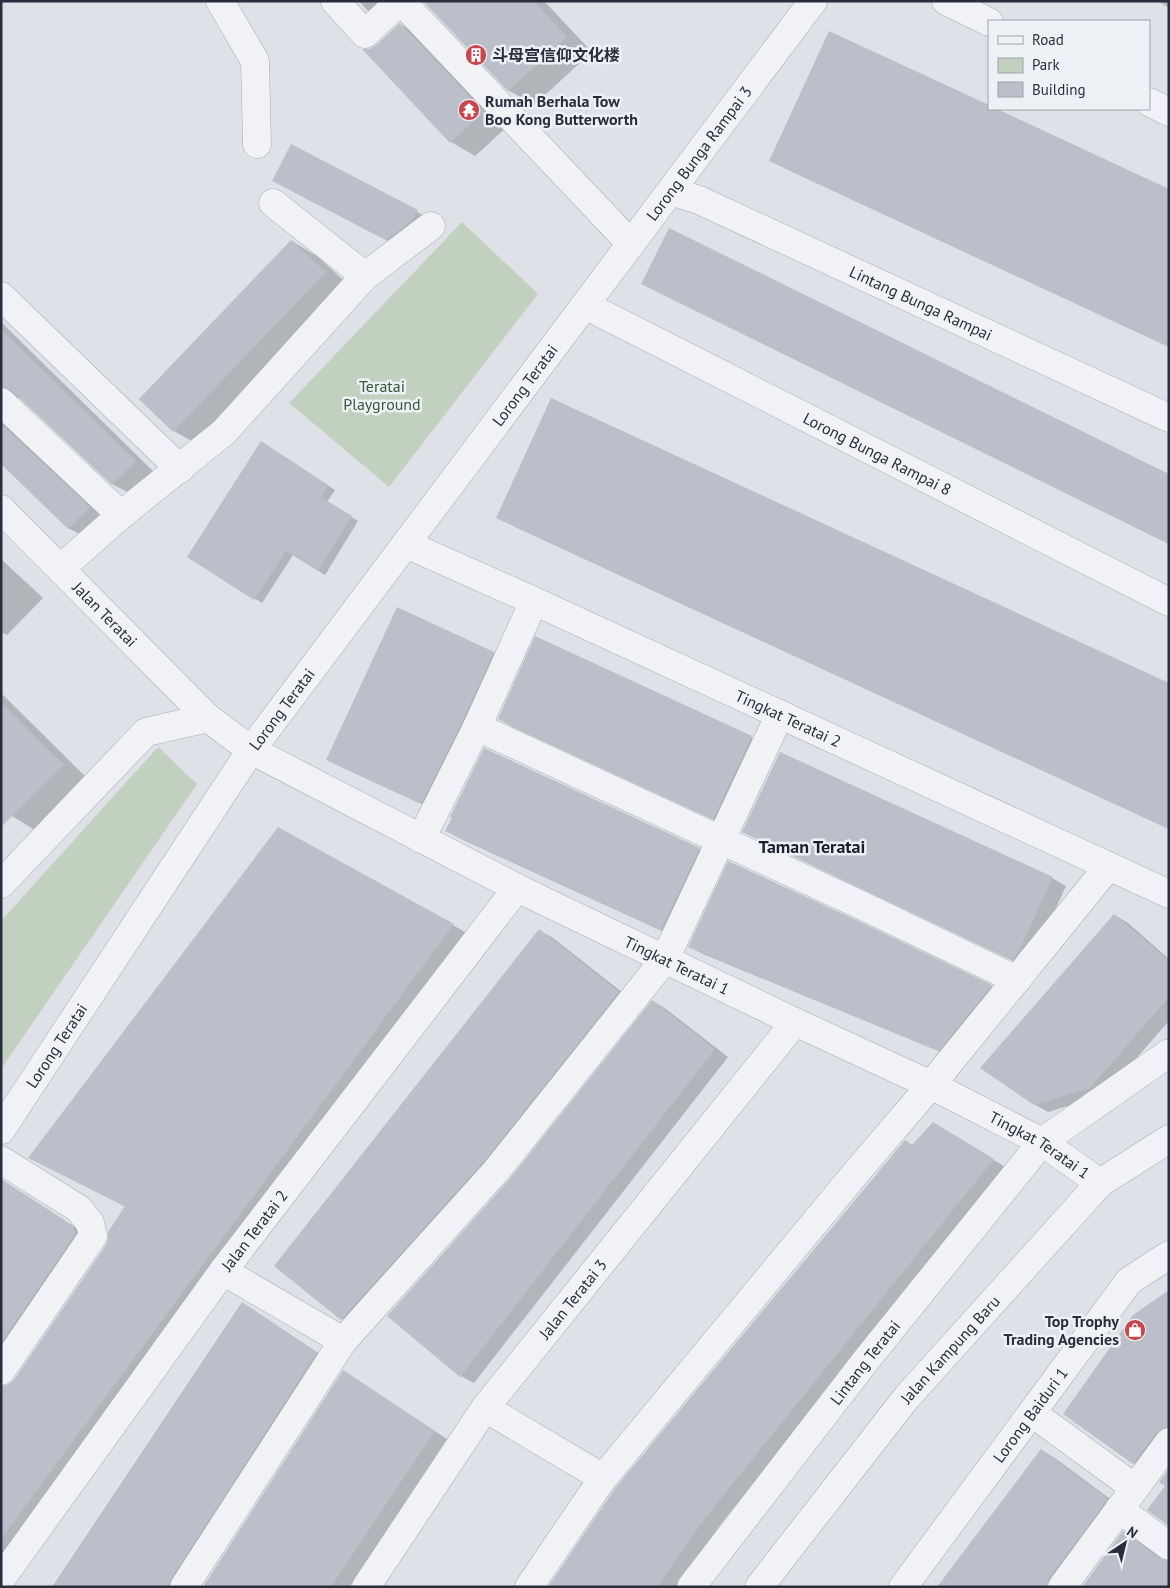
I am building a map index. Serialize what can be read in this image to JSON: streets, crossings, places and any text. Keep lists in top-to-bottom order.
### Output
{
  "streets": {
    "street": [
      "Lorong Bunga Rampai 3",
      "Lintang Bunga Rampai",
      "Lorong Teratai",
      "Lorong Bunga Rampai 8",
      "Jalan Teratai",
      "Tingkat Teratai 2",
      "Tingkat Teratai 1",
      "Jalan Teratai 2",
      "Jalan Teratai 3",
      "Jalan Kampung Baru",
      "Lintang Teratai",
      "Lorong Baiduri 1"
    ]
  },
  "crossings": [
    ["Lorong Bunga Rampai 3", "Lintang Bunga Rampai"],
    ["Lorong Bunga Rampai 3", "Lorong Teratai"],
    ["Lorong Bunga Rampai 3", "Lorong Bunga Rampai 8"],
    ["Lorong Teratai", "Lorong Bunga Rampai 8"],
    ["Lorong Teratai", "Jalan Teratai"],
    ["Lorong Teratai", "Tingkat Teratai 2"],
    ["Lorong Teratai", "Tingkat Teratai 1"],
    ["Jalan Teratai", "Tingkat Teratai 1"],
    ["Tingkat Teratai 1", "Jalan Teratai 2"],
    ["Tingkat Teratai 1", "Jalan Teratai 3"],
    ["Tingkat Teratai 1", "Jalan Kampung Baru"],
    ["Tingkat Teratai 1", "Lintang Teratai"]
  ],
  "districts": ["Taman Teratai"],
  "parks": ["Teratai Playground"],
  "places": {
    "building": ["斗母宫信仰文化楼"],
    "temple": ["Rumah Berhala Tow Boo Kong Butterworth"],
    "shop": ["Top Trophy Trading Agencies"]
  },
  "legend": ["Road", "Park", "Building"],
  "north": "top right"
}
